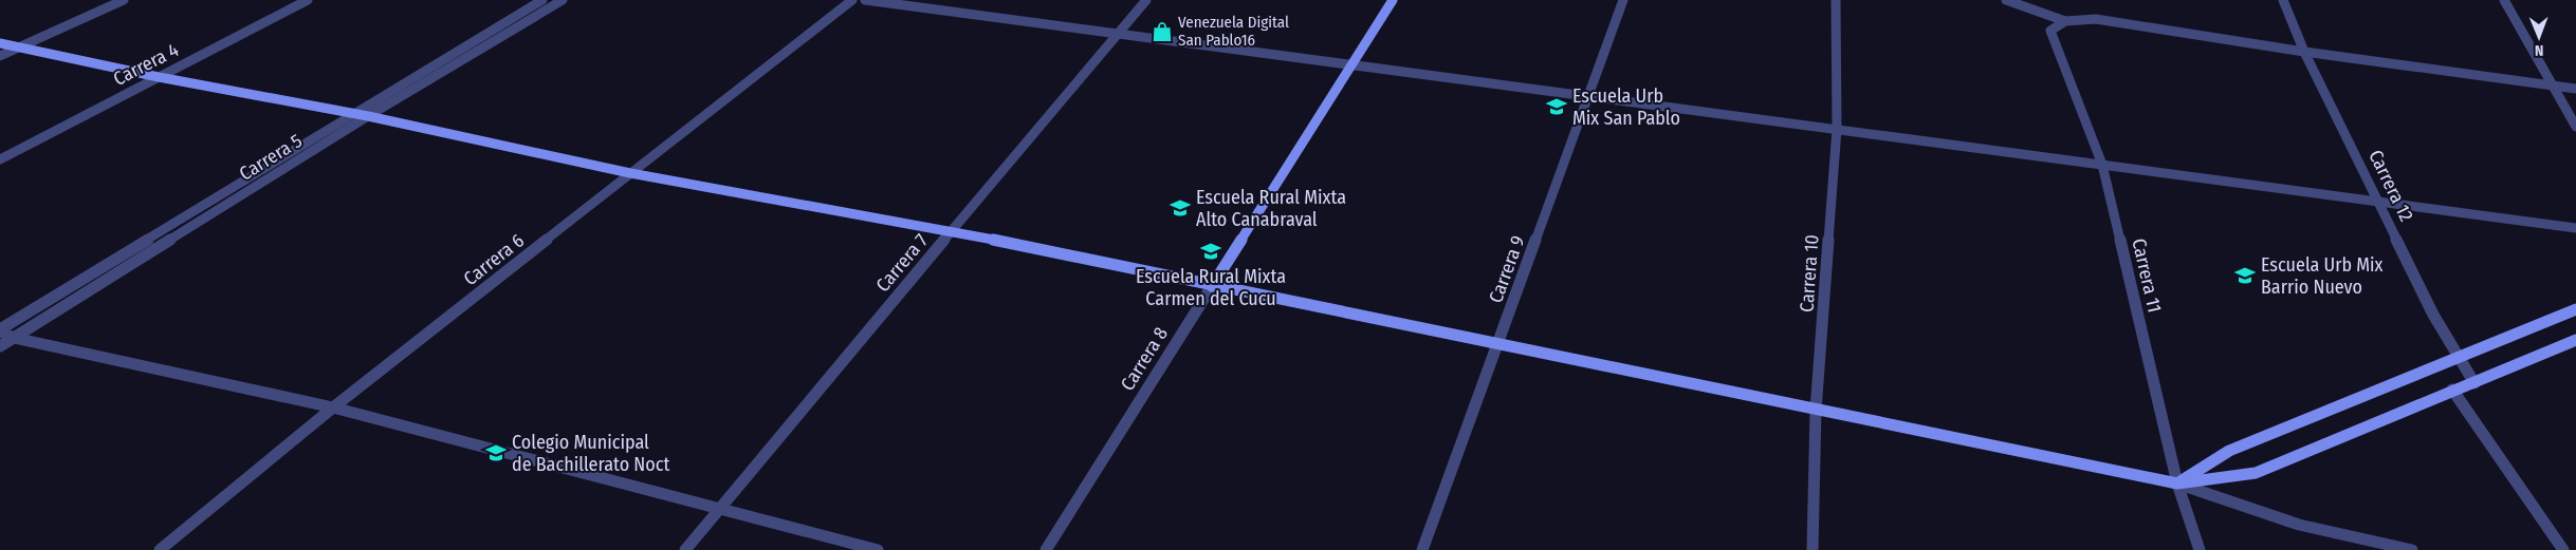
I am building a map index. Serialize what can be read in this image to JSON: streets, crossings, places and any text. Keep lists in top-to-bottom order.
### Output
{
  "streets": {
    "main road": ["Carrera 8"],
    "street": [
      "Carrera 4",
      "Carrera 5",
      "Carrera 12",
      "Carrera 6",
      "Carrera 7",
      "Carrera 9",
      "Carrera 10",
      "Carrera 11"
    ]
  },
  "places": {
    "shop": ["Venezuela Digital San Pablo16"],
    "school or university": [
      "Escuela Urb Mix San Pablo",
      "Escuela Rural Mixta Alto Canabraval",
      "Escuela Rural Mixta Carmen del Cucu",
      "Escuela Urb Mix Barrio Nuevo",
      "Colegio Municipal de Bachillerato Noct"
    ]
  },
  "north": "bottom"
}
